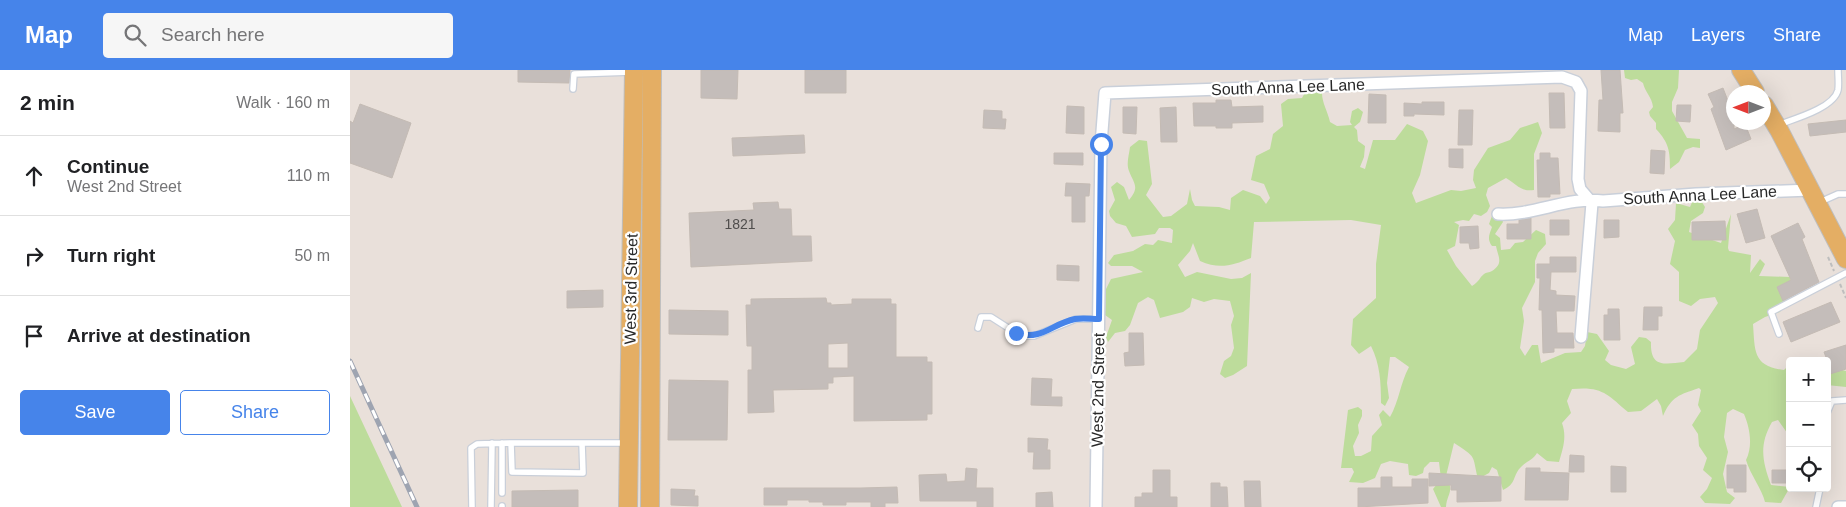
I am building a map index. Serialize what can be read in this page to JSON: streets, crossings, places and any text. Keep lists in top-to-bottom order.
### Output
{
  "streets": {
    "main road": ["West 3rd Street"],
    "street": ["South Anna Lee Lane", "West 2nd Street"]
  },
  "crossings": [
    ["South Anna Lee Lane", "West 2nd Street"]
  ],
  "house_numbers": ["1821"],
  "north": "left",
  "page": {
    "header": "Map",
    "search": "Search here",
    "nav": ["Map", "Layers", "Share"],
    "heading": ["2 min", "Walk · 160 m"],
    "list": [
      ["Continue", "West 2nd Street", "110 m"],
      ["Turn right", "50 m"],
      "Arrive at destination"
    ],
    "map_buttons": ["+", "−"],
    "buttons": ["Save", "Share"]
  }
}
